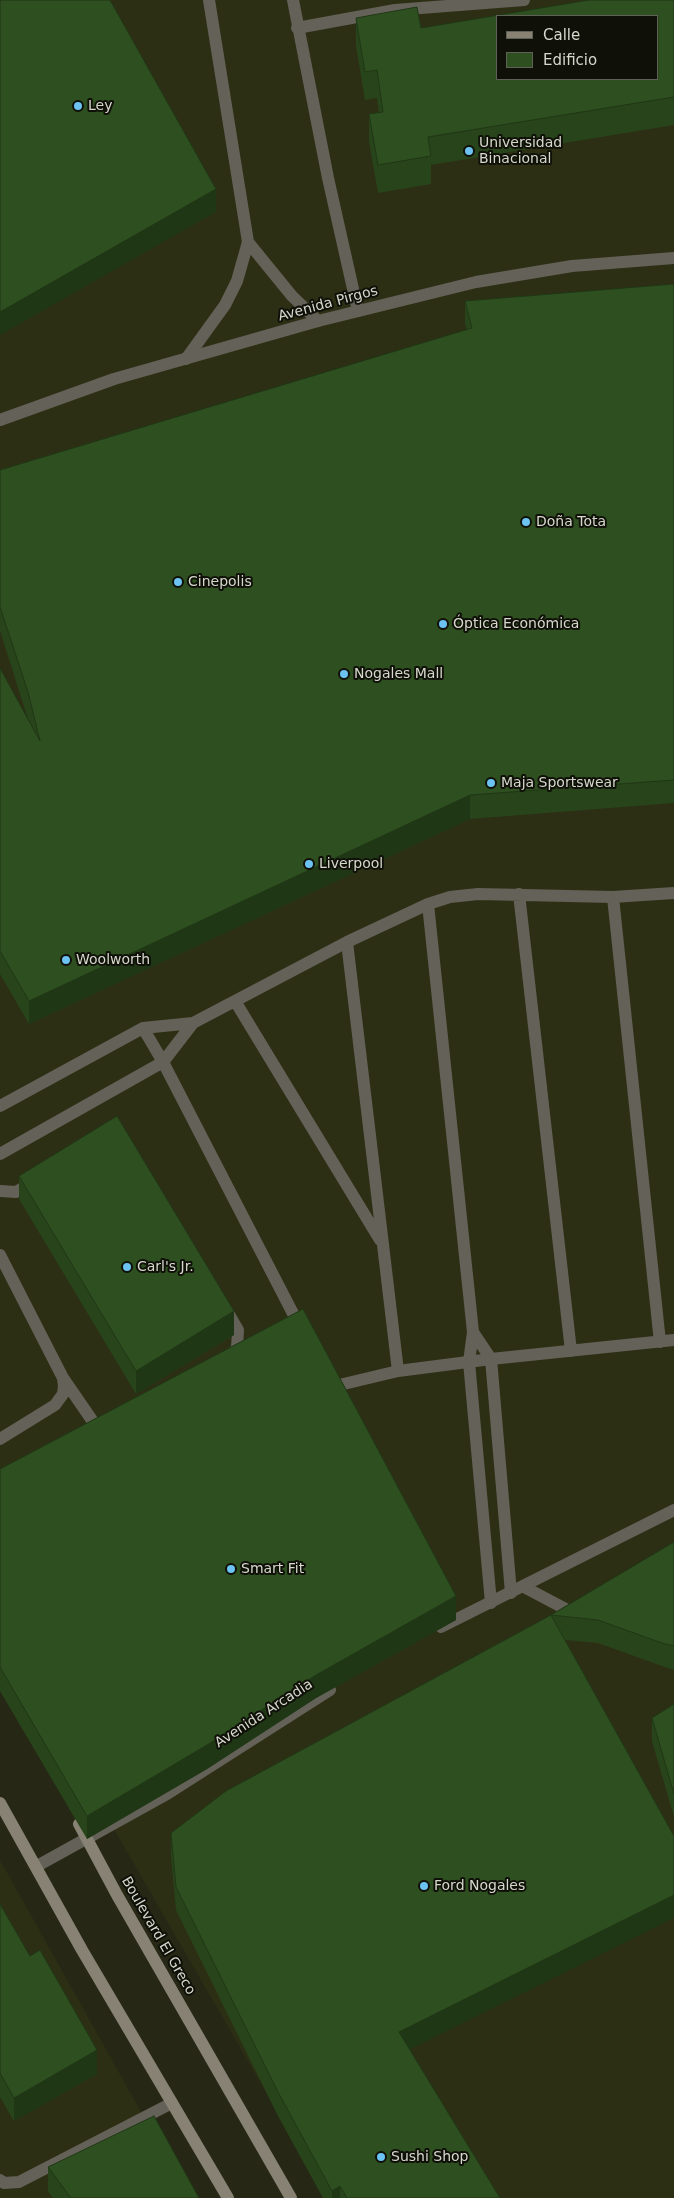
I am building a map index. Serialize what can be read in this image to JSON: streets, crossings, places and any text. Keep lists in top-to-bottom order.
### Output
{
  "streets": {
    "main road": ["Boulevard El Greco"],
    "street": ["Avenida Pirgos", "Avenida Arcadia"]
  },
  "crossings": [
    ["Avenida Arcadia", "Boulevard El Greco"]
  ],
  "places": [
    "Ley",
    "Universidad Binacional",
    "Doña Tota",
    "Cinepolis",
    "Óptica Económica",
    "Nogales Mall",
    "Maja Sportswear",
    "Liverpool",
    "Woolworth",
    "Carl's Jr.",
    "Smart Fit",
    "Ford Nogales",
    "Sushi Shop"
  ],
  "legend": ["Calle", "Edificio"]
}
